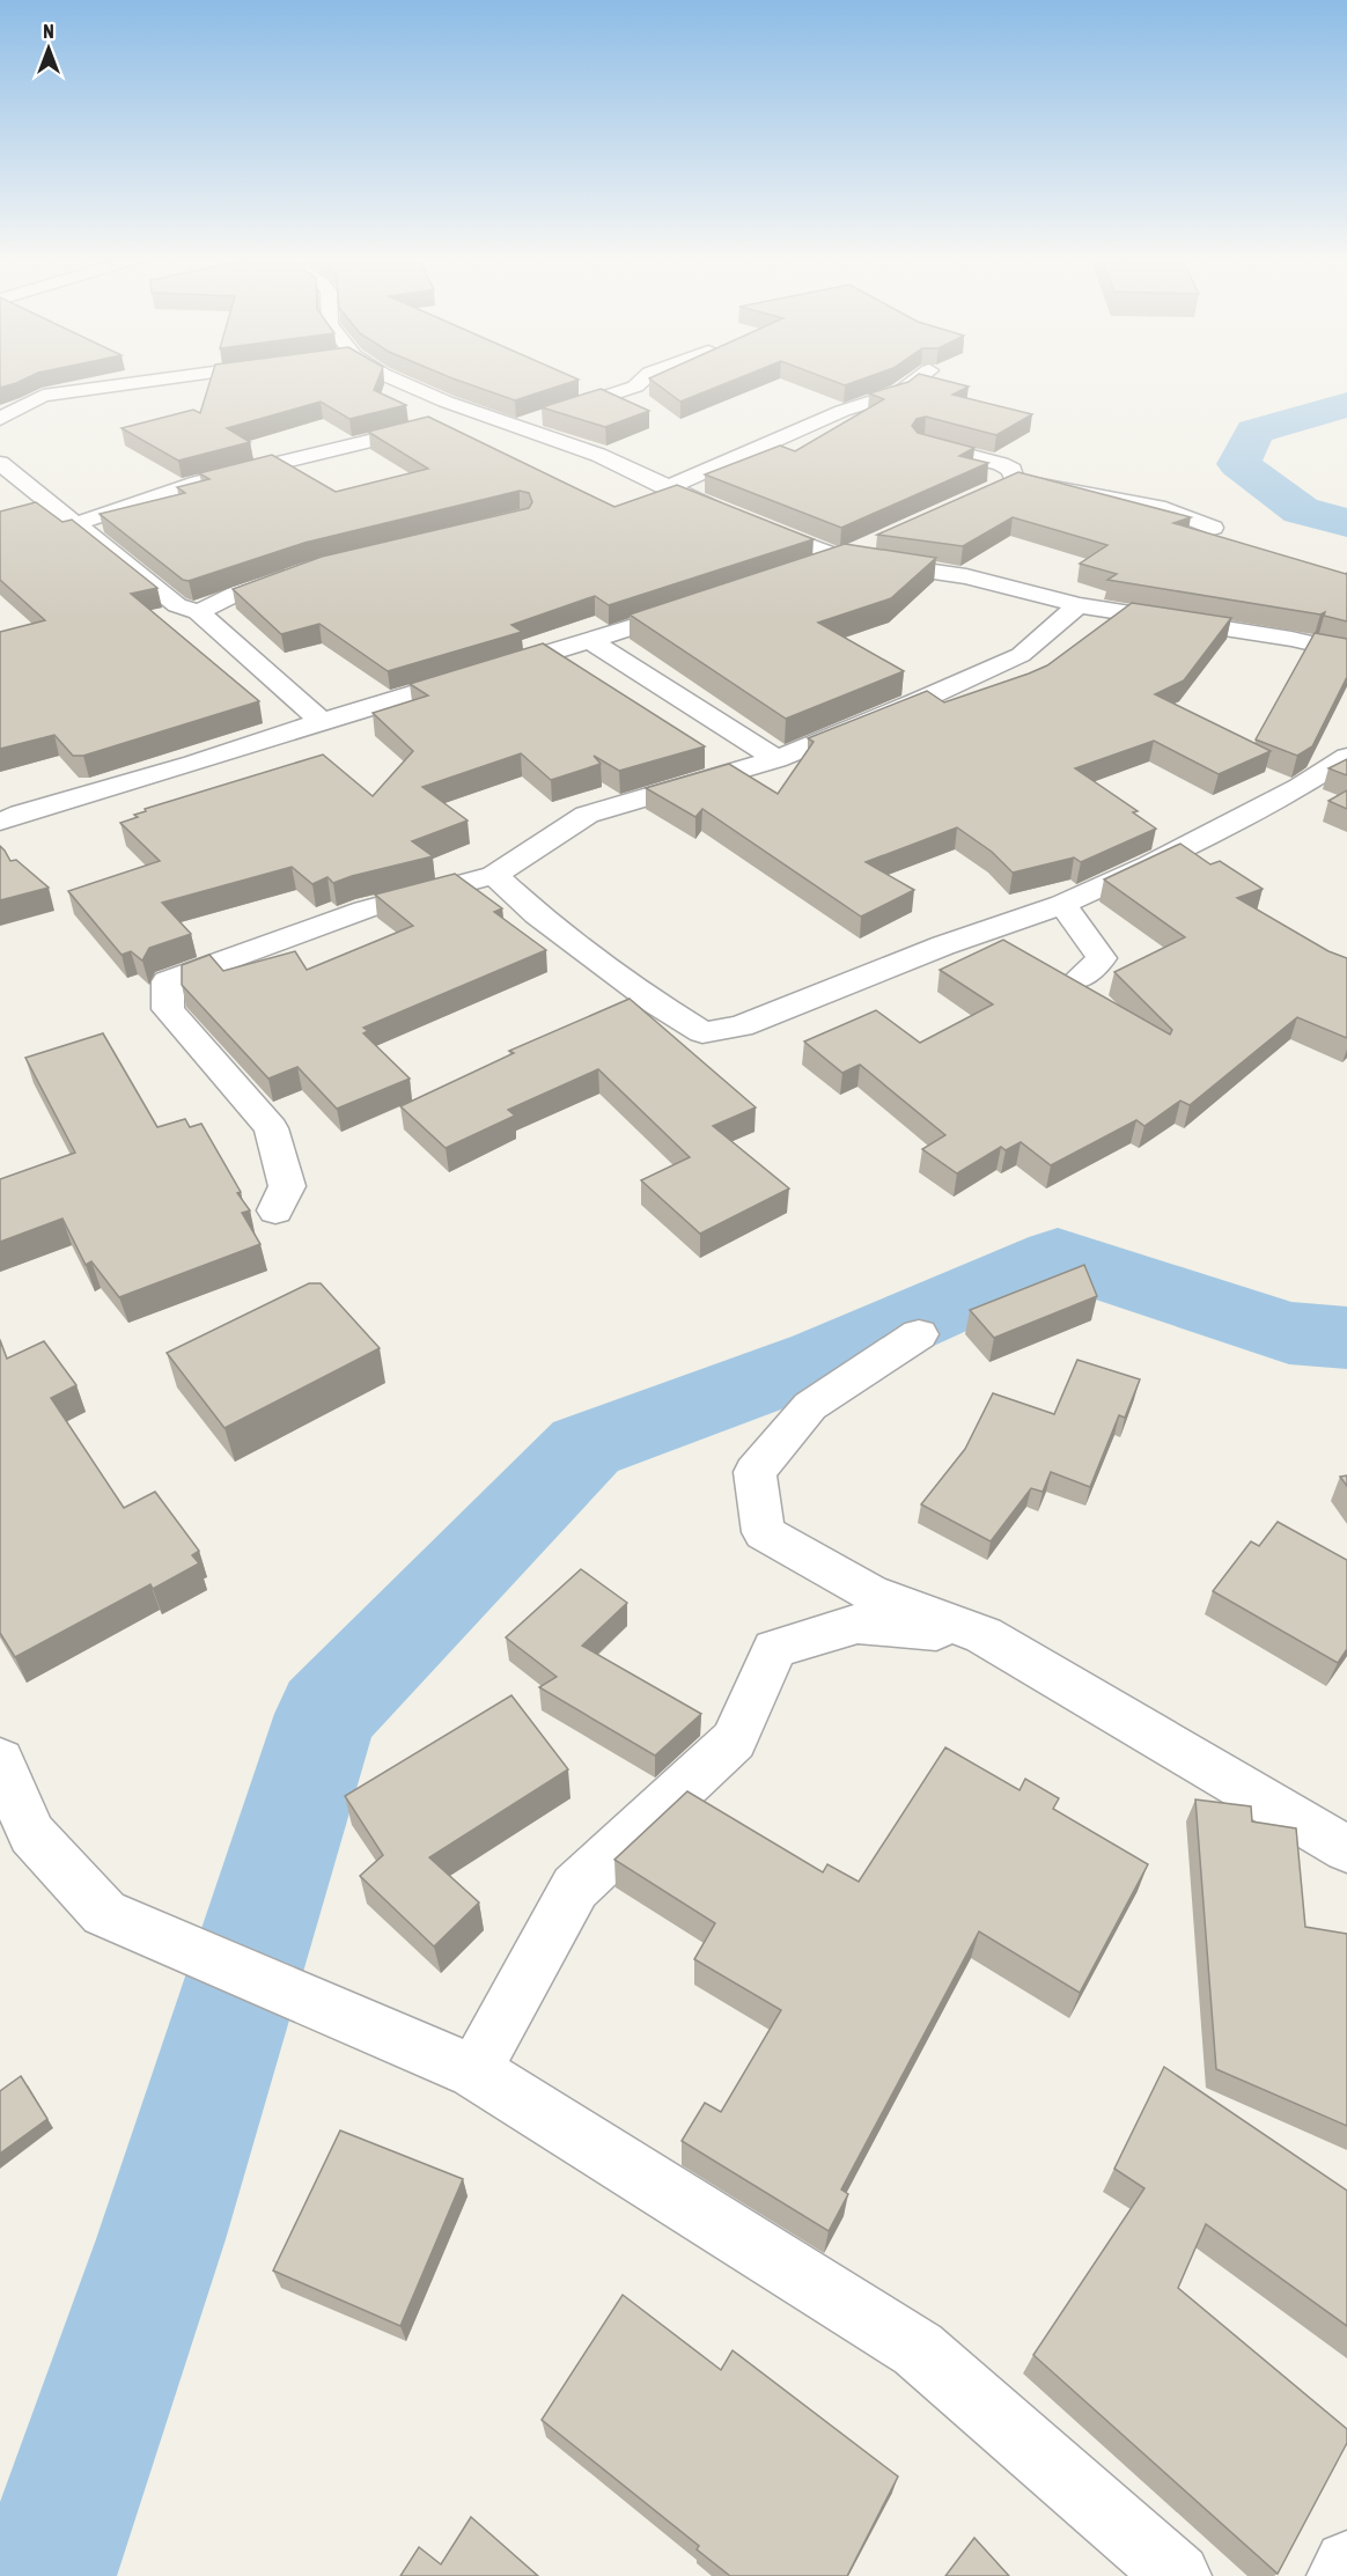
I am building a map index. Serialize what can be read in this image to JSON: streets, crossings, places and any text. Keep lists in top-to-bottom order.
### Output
{
  "north": "top"
}
